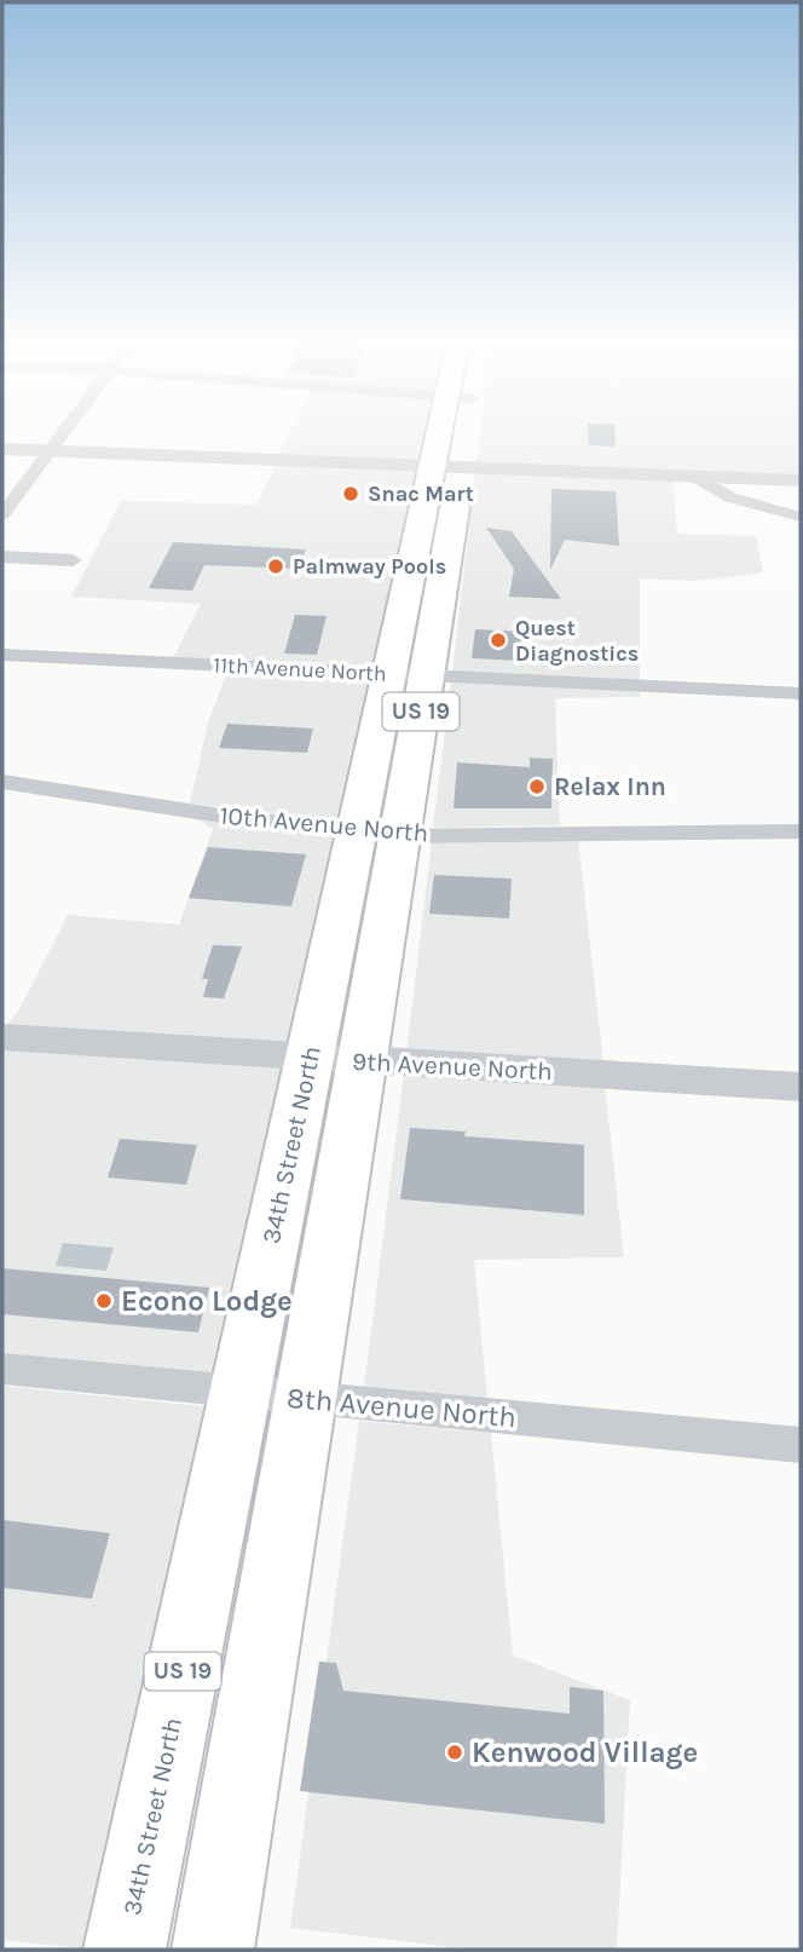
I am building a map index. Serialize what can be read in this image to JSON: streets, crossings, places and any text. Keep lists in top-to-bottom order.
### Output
{
  "streets": {
    "highway": ["US 19", "34th Street North"],
    "street": [
      "11th Avenue North",
      "10th Avenue North",
      "9th Avenue North",
      "8th Avenue North"
    ]
  },
  "crossings": [
    ["11th Avenue North", "34th Street North"],
    ["10th Avenue North", "34th Street North"],
    ["9th Avenue North", "34th Street North"],
    ["34th Street North", "8th Avenue North"]
  ],
  "places": [
    "Snac Mart",
    "Palmway Pools",
    "Quest Diagnostics",
    "Relax Inn",
    "Econo Lodge",
    "Kenwood Village"
  ]
}
